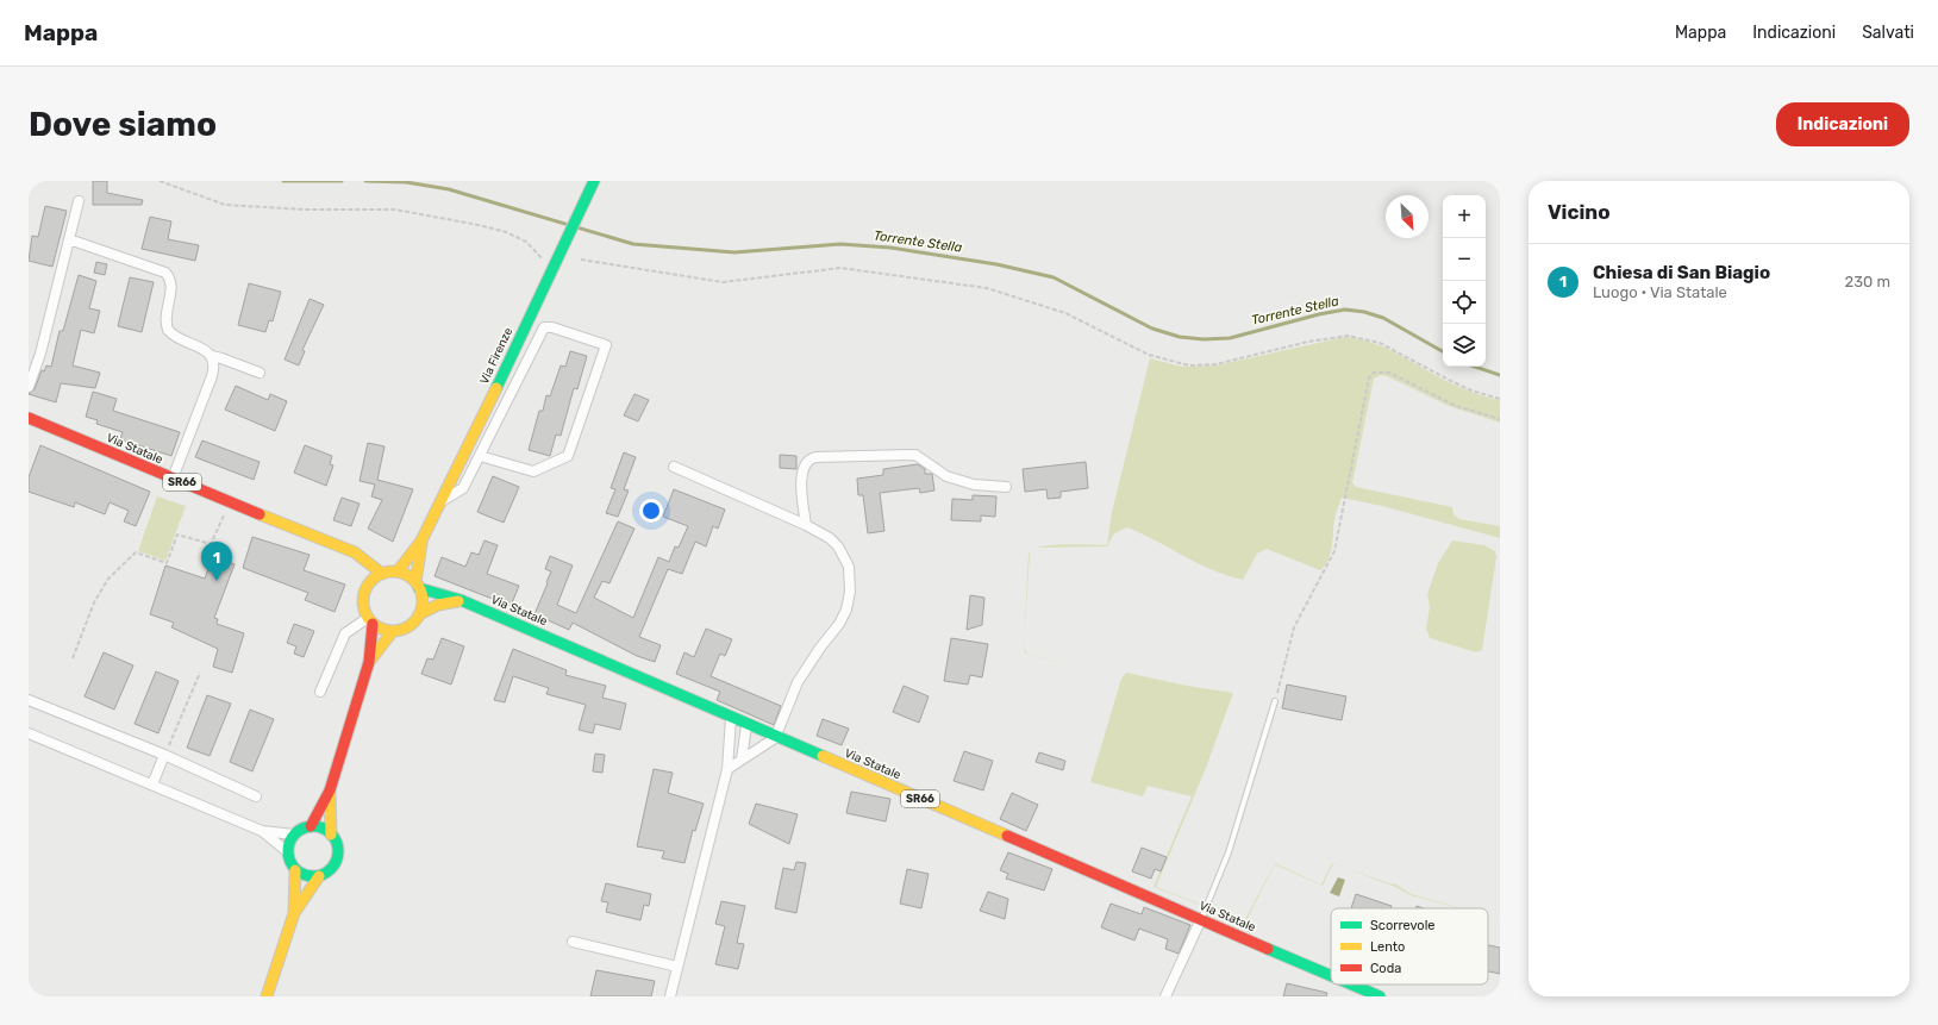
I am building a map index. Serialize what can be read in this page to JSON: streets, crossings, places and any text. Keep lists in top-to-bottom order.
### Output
{
  "streets": {
    "main road": ["Via Firenze", "Via Statale", "SR66"]
  },
  "crossings": [
    ["Via Statale", "SR66"]
  ],
  "water": ["Torrente Stella"],
  "legend": ["Scorrevole", "Lento", "Coda"],
  "north": "bottom right",
  "page": {
    "header": "Mappa",
    "nav": ["Mappa", "Indicazioni", "Salvati"],
    "buttons": "Indicazioni",
    "title": "Dove siamo",
    "heading": "Vicino",
    "map_buttons": ["+", "−"],
    "list": [
      {
        "mark": "1",
        "name": "Chiesa di San Biagio",
        "note": "Luogo · Via Statale",
        "value": "230 m"
      }
    ],
    "pins": "1"
  }
}
